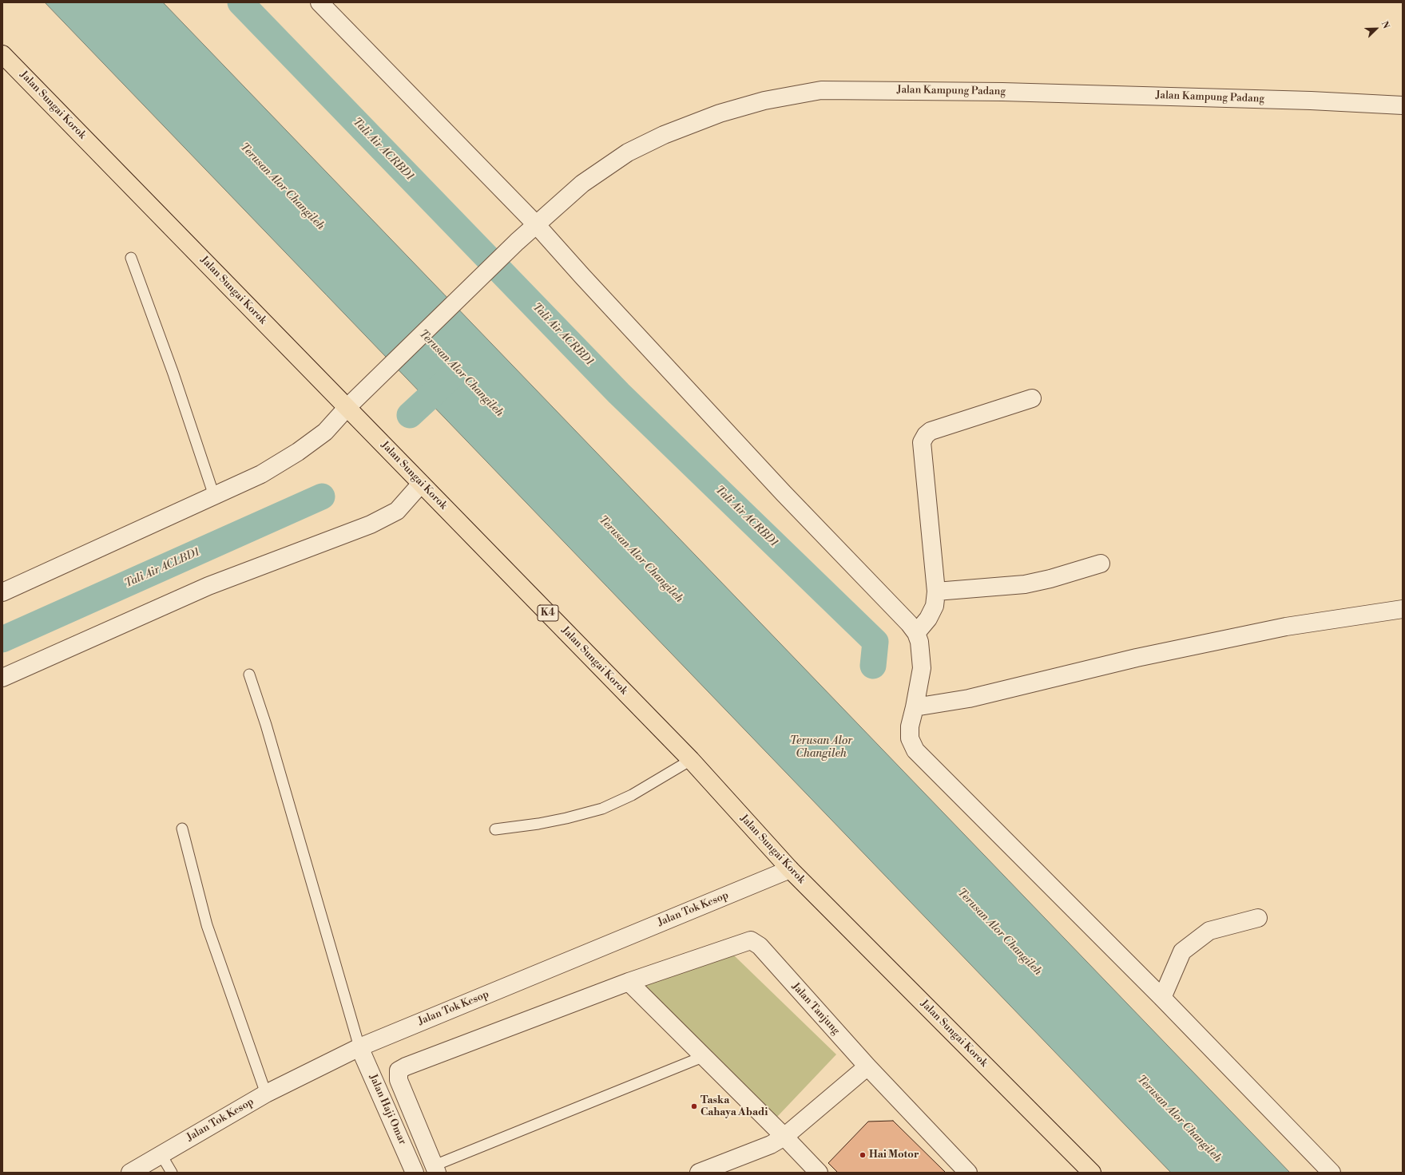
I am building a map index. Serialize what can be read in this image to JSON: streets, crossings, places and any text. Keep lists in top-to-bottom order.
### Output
{
  "streets": {
    "main road": ["Jalan Sungai Korok", "K4"],
    "street": [
      "Jalan Kampung Padang",
      "Jalan Tok Kesop",
      "Jalan Tanjung",
      "Jalan Haji Omar"
    ]
  },
  "crossings": [
    ["Jalan Kampung Padang", "Jalan Sungai Korok"],
    ["Jalan Sungai Korok", "Jalan Tok Kesop"],
    ["Jalan Tok Kesop", "Jalan Haji Omar"]
  ],
  "water": ["Tali Air ACRBD1", "Terusan Alor Changileh", "Tali Air ACLBD1"],
  "places": ["Taska Cahaya Abadi", "Hai Motor"],
  "north": "top right"
}
